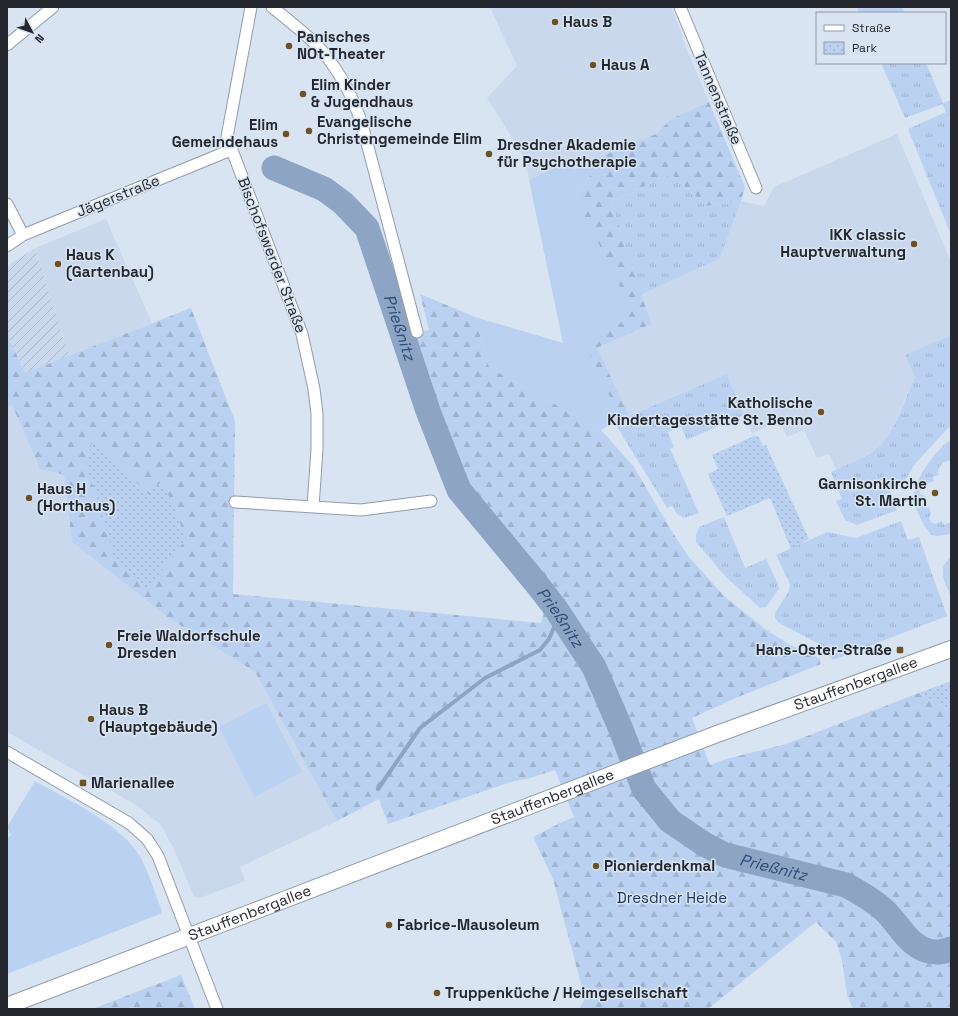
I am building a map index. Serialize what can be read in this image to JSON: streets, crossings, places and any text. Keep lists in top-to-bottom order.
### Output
{
  "streets": {
    "main road": ["Stauffenbergallee"],
    "street": ["Tannenstraße", "Jägerstraße", "Bischofswerder Straße"]
  },
  "crossings": [
    ["Jägerstraße", "Bischofswerder Straße"]
  ],
  "water": ["Prießnitz"],
  "parks": ["Dresdner Heide"],
  "places": {
    "other": [
      "Haus B",
      "Panisches NOt-Theater",
      "Haus A",
      "Elim Kinder & Jugendhaus",
      "Evangelische Christengemeinde Elim",
      "Elim Gemeindehaus",
      "Dresdner Akademie für Psychotherapie",
      "IKK classic Hauptverwaltung",
      "Haus K (Gartenbau)",
      "Katholische Kindertagesstätte St. Benno",
      "Garnisonkirche St. Martin",
      "Haus H (Horthaus)",
      "Freie Waldorfschule Dresden",
      "Haus B (Hauptgebäude)",
      "Pionierdenkmal",
      "Fabrice-Mausoleum",
      "Truppenküche / Heimgesellschaft"
    ],
    "transit": ["Hans-Oster-Straße", "Marienallee"]
  },
  "legend": ["Straße", "Park"],
  "north": "bottom right"
}
